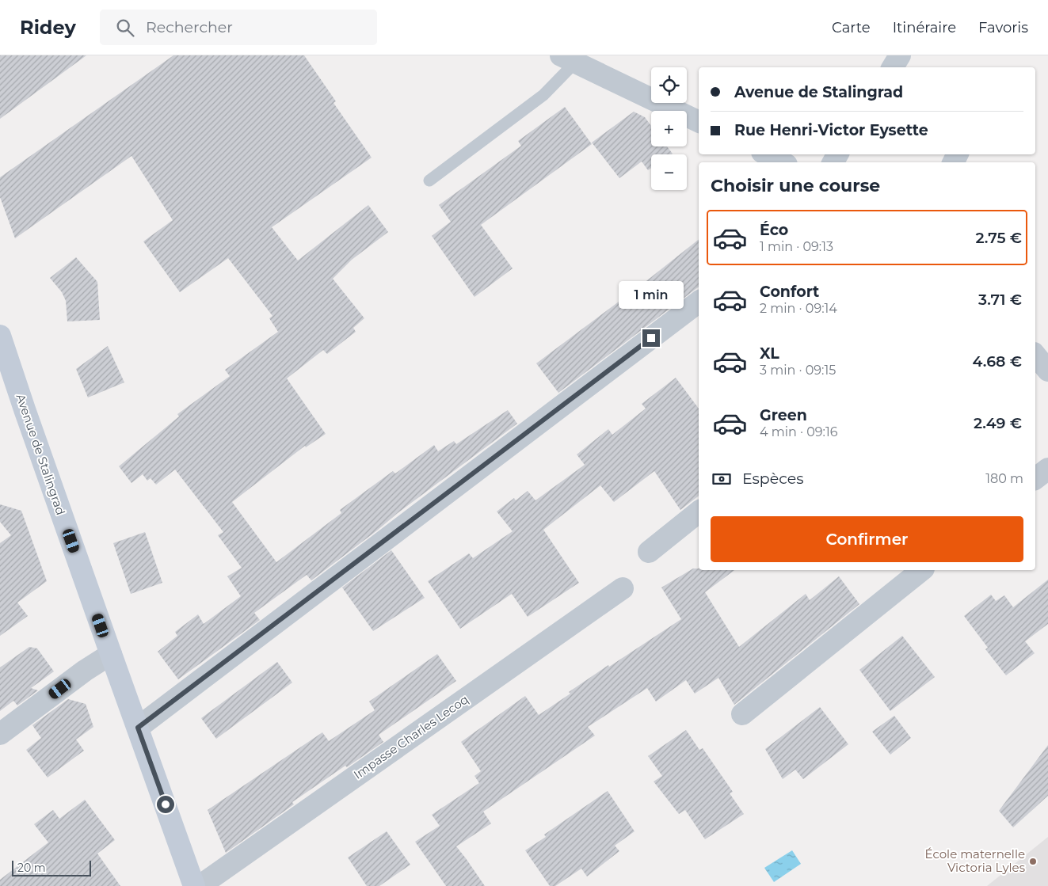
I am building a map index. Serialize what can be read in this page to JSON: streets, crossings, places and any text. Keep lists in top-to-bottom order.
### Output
{
  "streets": {
    "main road": ["Avenue de Stalingrad"],
    "street": ["Impasse Charles Lecoq"]
  },
  "places": ["École maternelle Victoria Lyles"],
  "scale_bar": "20 m",
  "page": {
    "header": "Ridey",
    "search": "Rechercher",
    "nav": ["Carte", "Itinéraire", "Favoris"],
    "map_buttons": ["+", "−"],
    "banner": ["Avenue de Stalingrad", "Rue Henri-Victor Eysette"],
    "heading": "Choisir une course",
    "list": [
      {
        "name": "Éco",
        "note": "1 min · 09:13",
        "value": "2.75 €"
      },
      {
        "name": "Confort",
        "note": "2 min · 09:14",
        "value": "3.71 €"
      },
      {
        "name": "XL",
        "note": "3 min · 09:15",
        "value": "4.68 €"
      },
      {
        "name": "Green",
        "note": "4 min · 09:16",
        "value": "2.49 €"
      }
    ],
    "bubble": "1 min",
    "pay": ["Espèces", "180 m"],
    "buttons": "Confirmer",
    "scale": "20 m"
  }
}
